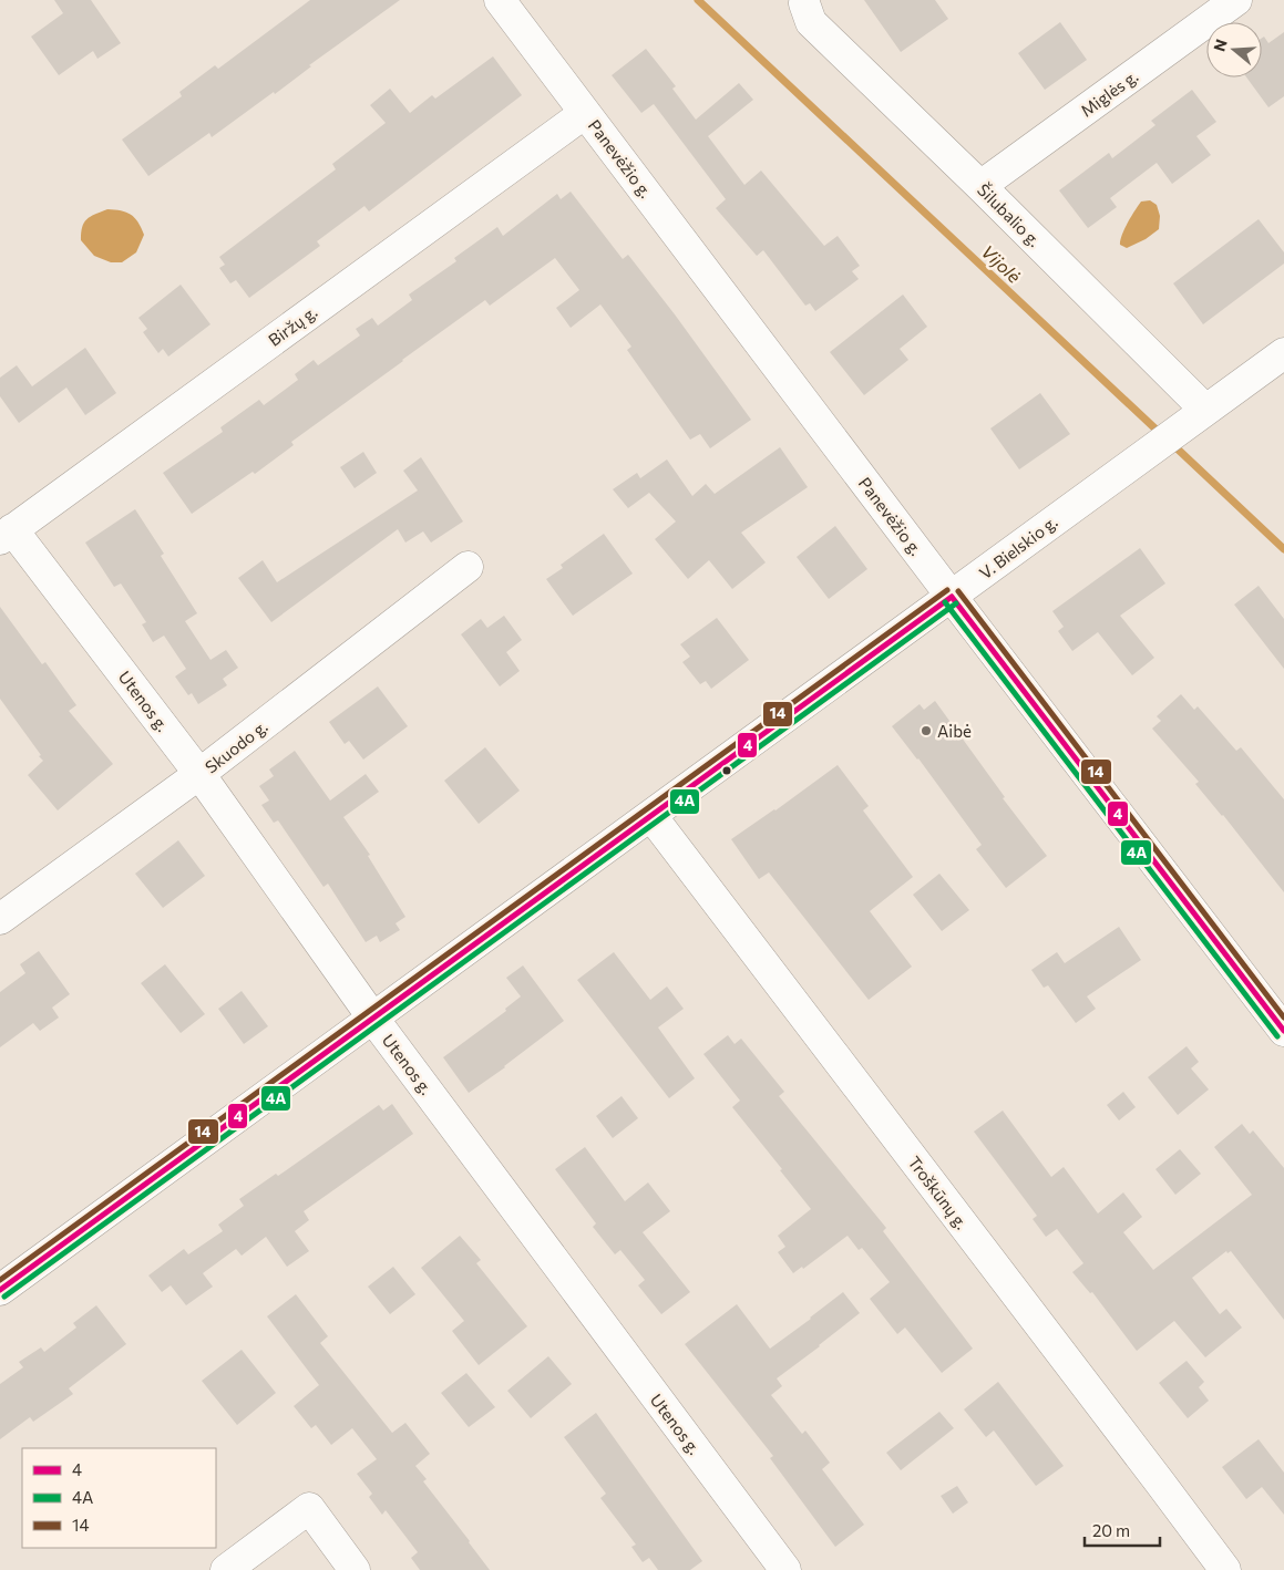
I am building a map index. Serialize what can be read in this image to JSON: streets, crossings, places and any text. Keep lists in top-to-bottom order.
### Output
{
  "streets": {
    "street": [
      "Miglės g.",
      "Panevėžio g.",
      "Šilubalio g.",
      "Biržų g.",
      "V. Bielskio g.",
      "Utenos g.",
      "Skuodo g.",
      "Troškūnų g."
    ]
  },
  "crossings": [
    ["Miglės g.", "Šilubalio g."],
    ["Panevėžio g.", "Biržų g."],
    ["Panevėžio g.", "V. Bielskio g."],
    ["Šilubalio g.", "V. Bielskio g."],
    ["Biržų g.", "Utenos g."],
    ["V. Bielskio g.", "Utenos g."],
    ["V. Bielskio g.", "Troškūnų g."],
    ["Utenos g.", "Skuodo g."]
  ],
  "water": ["Vijolė"],
  "places": ["Aibė"],
  "lines": ["transit line 14", "transit line 4", "transit line 4A"],
  "legend": ["4", "4A", "14"],
  "scale_bar": "20 m",
  "north": "left"
}
